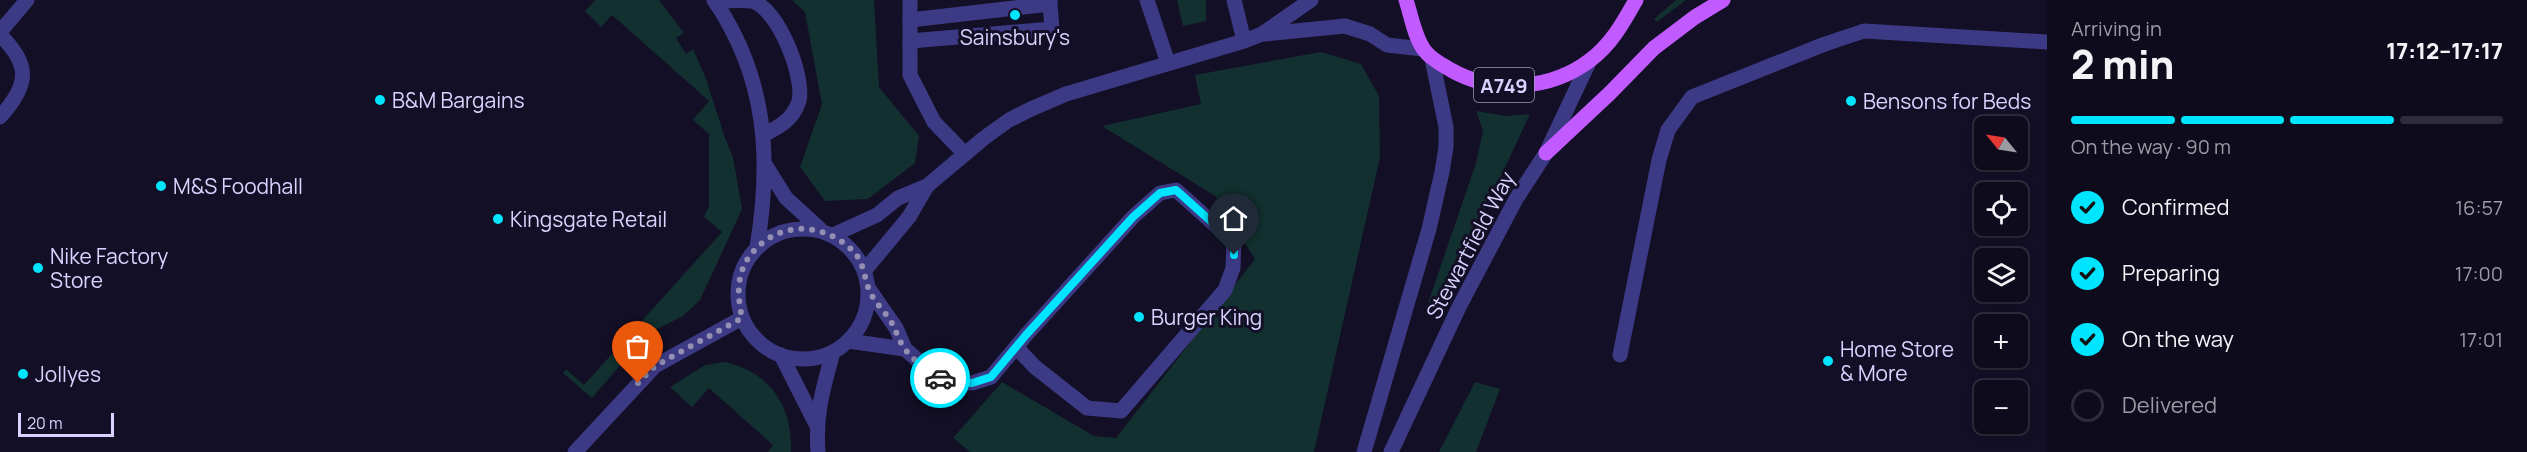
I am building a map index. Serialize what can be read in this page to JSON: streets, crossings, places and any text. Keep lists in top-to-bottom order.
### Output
{
  "streets": {
    "main road": ["A749"],
    "street": ["Stewartfield Way"]
  },
  "crossings": [
    ["A749", "Stewartfield Way"]
  ],
  "places": [
    "Sainsbury's",
    "B&M Bargains",
    "Bensons for Beds",
    "M&S Foodhall",
    "Kingsgate Retail",
    "Nike Factory Store",
    "Burger King",
    "Home Store & More",
    "Jollyes"
  ],
  "scale_bar": "20 m",
  "north": "top left",
  "page": {
    "heading": ["2 min", "Arriving in", "17:12–17:17"],
    "bar": "On the way · 90 m",
    "map_buttons": ["+", "−"],
    "list": [
      ["Confirmed", "16:57"],
      ["Preparing", "17:00"],
      ["On the way", "17:01"],
      "Delivered"
    ],
    "scale": "20 m"
  }
}
